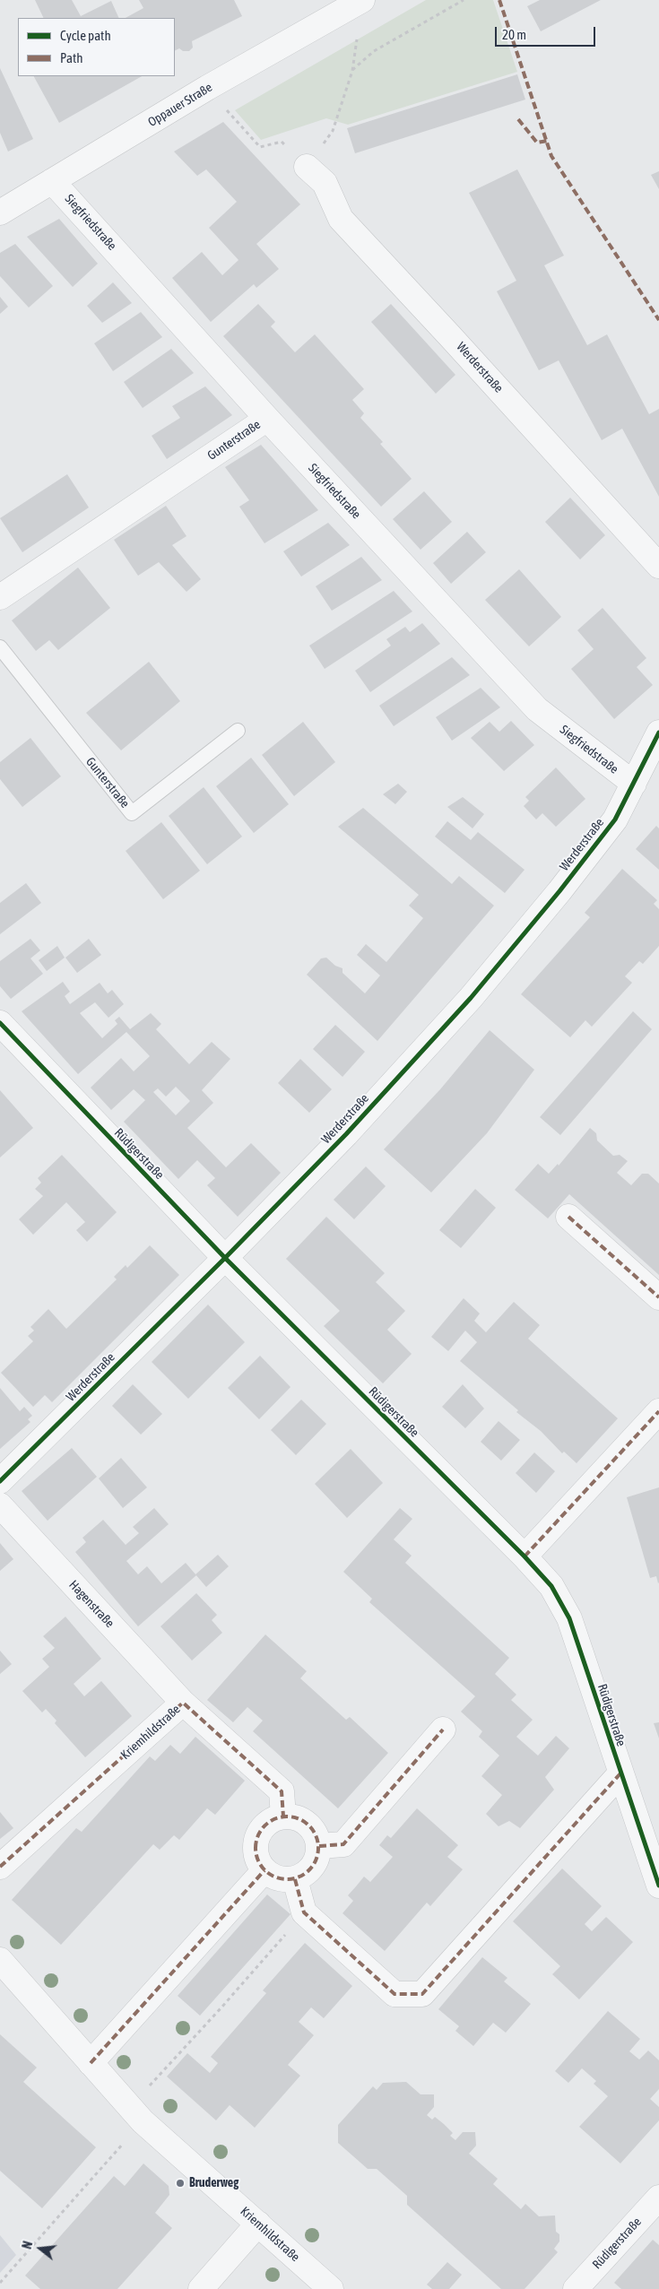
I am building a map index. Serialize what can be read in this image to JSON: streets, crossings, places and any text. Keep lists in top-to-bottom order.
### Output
{
  "streets": {
    "street": [
      "Oppauer Straße",
      "Siegfriedstraße",
      "Werderstraße",
      "Gunterstraße",
      "Rüdigerstraße",
      "Hagenstraße",
      "Kriemhildstraße"
    ]
  },
  "crossings": [
    ["Oppauer Straße", "Siegfriedstraße"],
    ["Siegfriedstraße", "Werderstraße"],
    ["Siegfriedstraße", "Gunterstraße"],
    ["Werderstraße", "Rüdigerstraße"],
    ["Hagenstraße", "Kriemhildstraße"]
  ],
  "places": ["Bruderweg"],
  "legend": ["Cycle path", "Path"],
  "scale_bar": "20 m",
  "north": "left"
}
